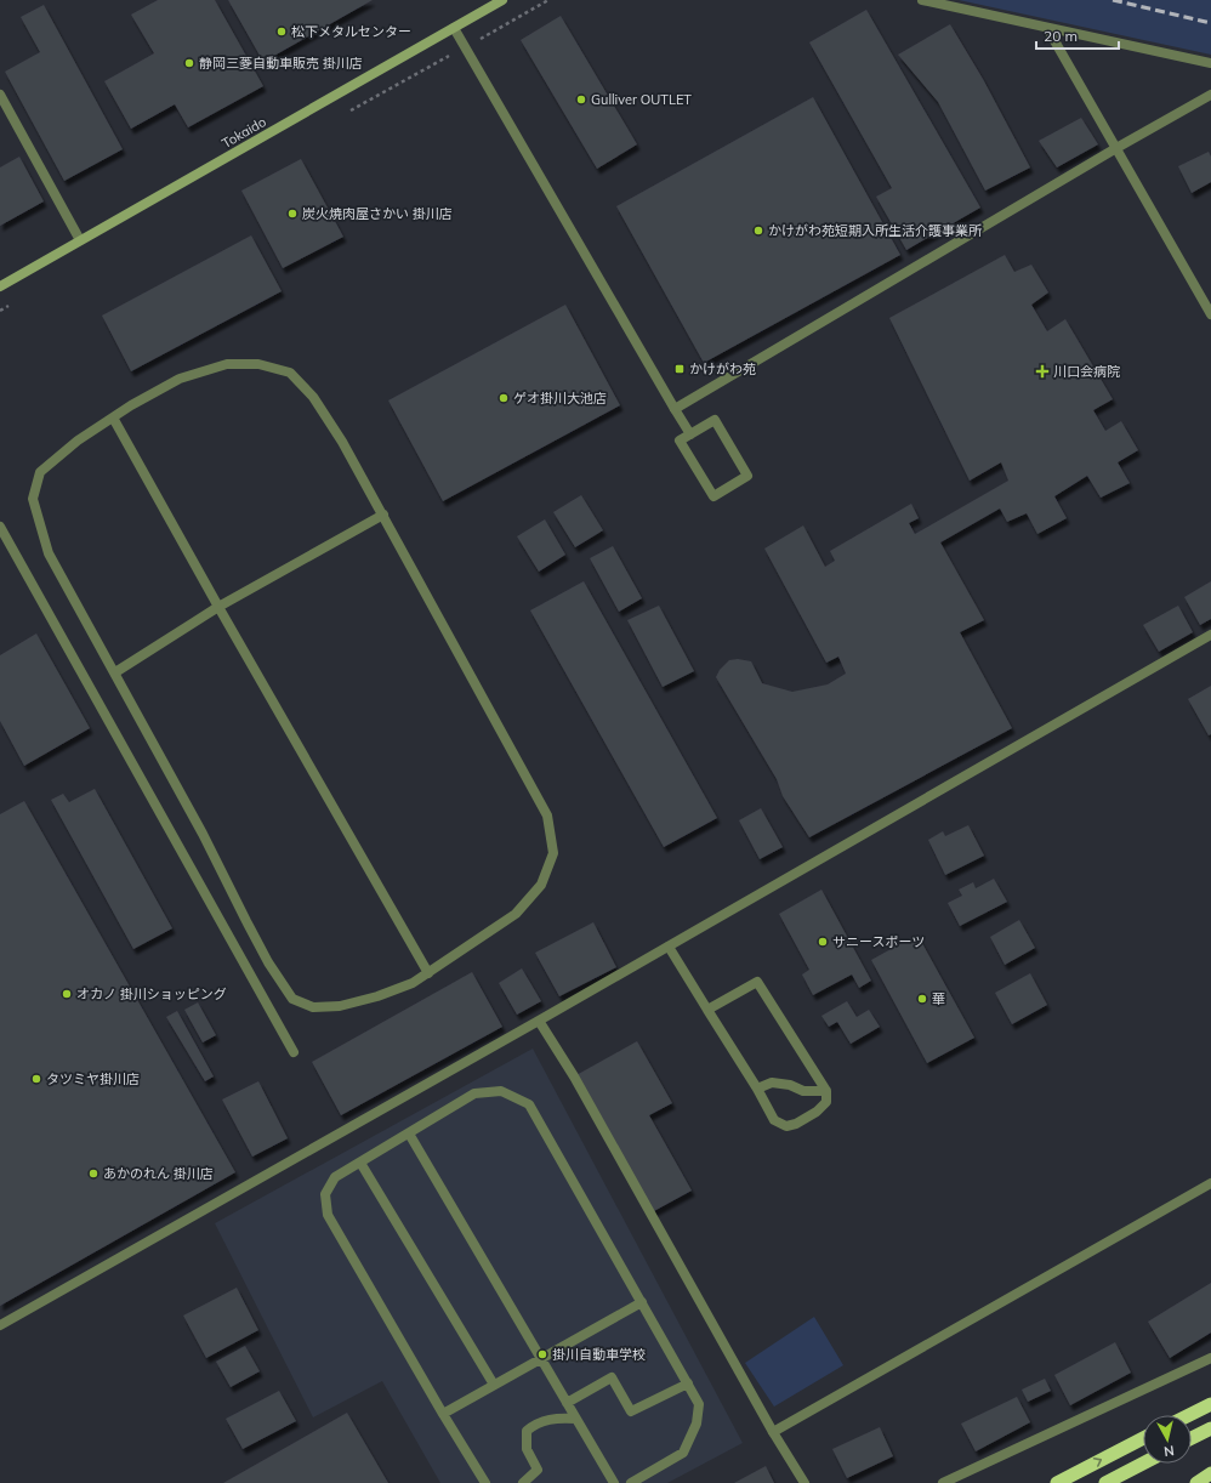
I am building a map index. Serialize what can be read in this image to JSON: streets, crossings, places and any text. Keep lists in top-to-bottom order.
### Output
{
  "streets": {
    "main road": ["Tokaido"]
  },
  "places": {
    "other": [
      "松下メタルセンター",
      "静岡三菱自動車販売 掛川店",
      "Gulliver OUTLET",
      "炭火焼肉屋さかい 掛川店",
      "かけがわ苑短期入所生活介護事業所",
      "ゲオ掛川大池店",
      "サニースポーツ",
      "オカノ 掛川ショッピング",
      "華",
      "タツミヤ掛川店",
      "あかのれん 掛川店",
      "掛川自動車学校"
    ],
    "transit": ["かけがわ苑"],
    "health": ["川口会病院"]
  },
  "scale_bar": "20 m",
  "north": "bottom"
}
